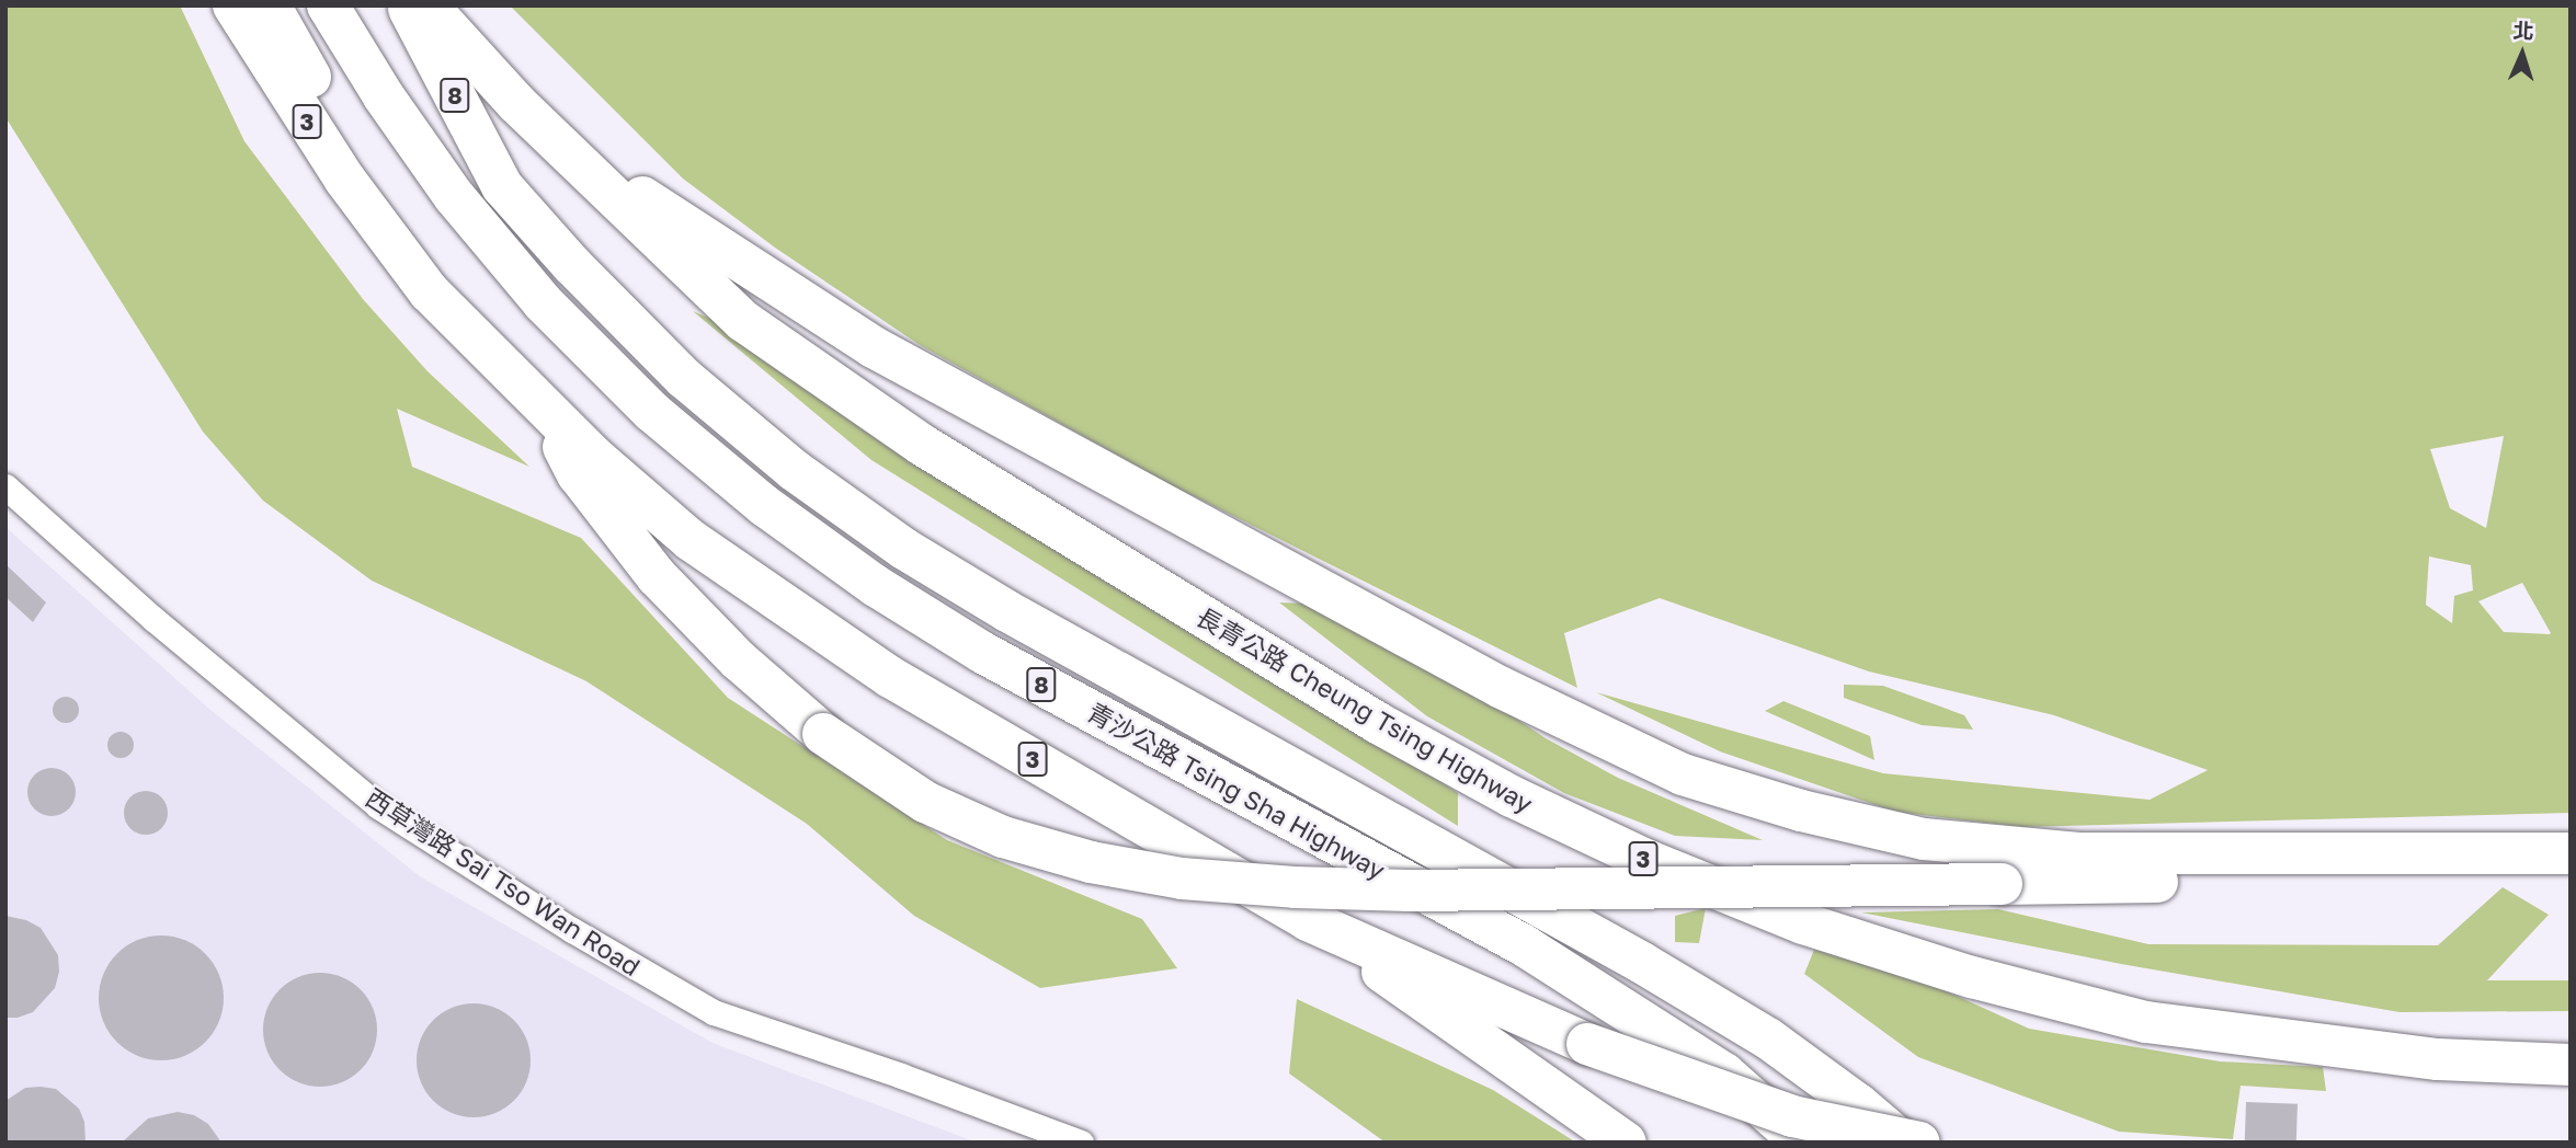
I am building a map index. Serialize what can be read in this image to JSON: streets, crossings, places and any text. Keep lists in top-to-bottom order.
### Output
{
  "streets": {
    "highway": [
      "8",
      "3",
      "長青公路 Cheung Tsing Highway",
      "青沙公路 Tsing Sha Highway"
    ],
    "street": ["西草灣路 Sai Tso Wan Road"]
  },
  "north": "top"
}
